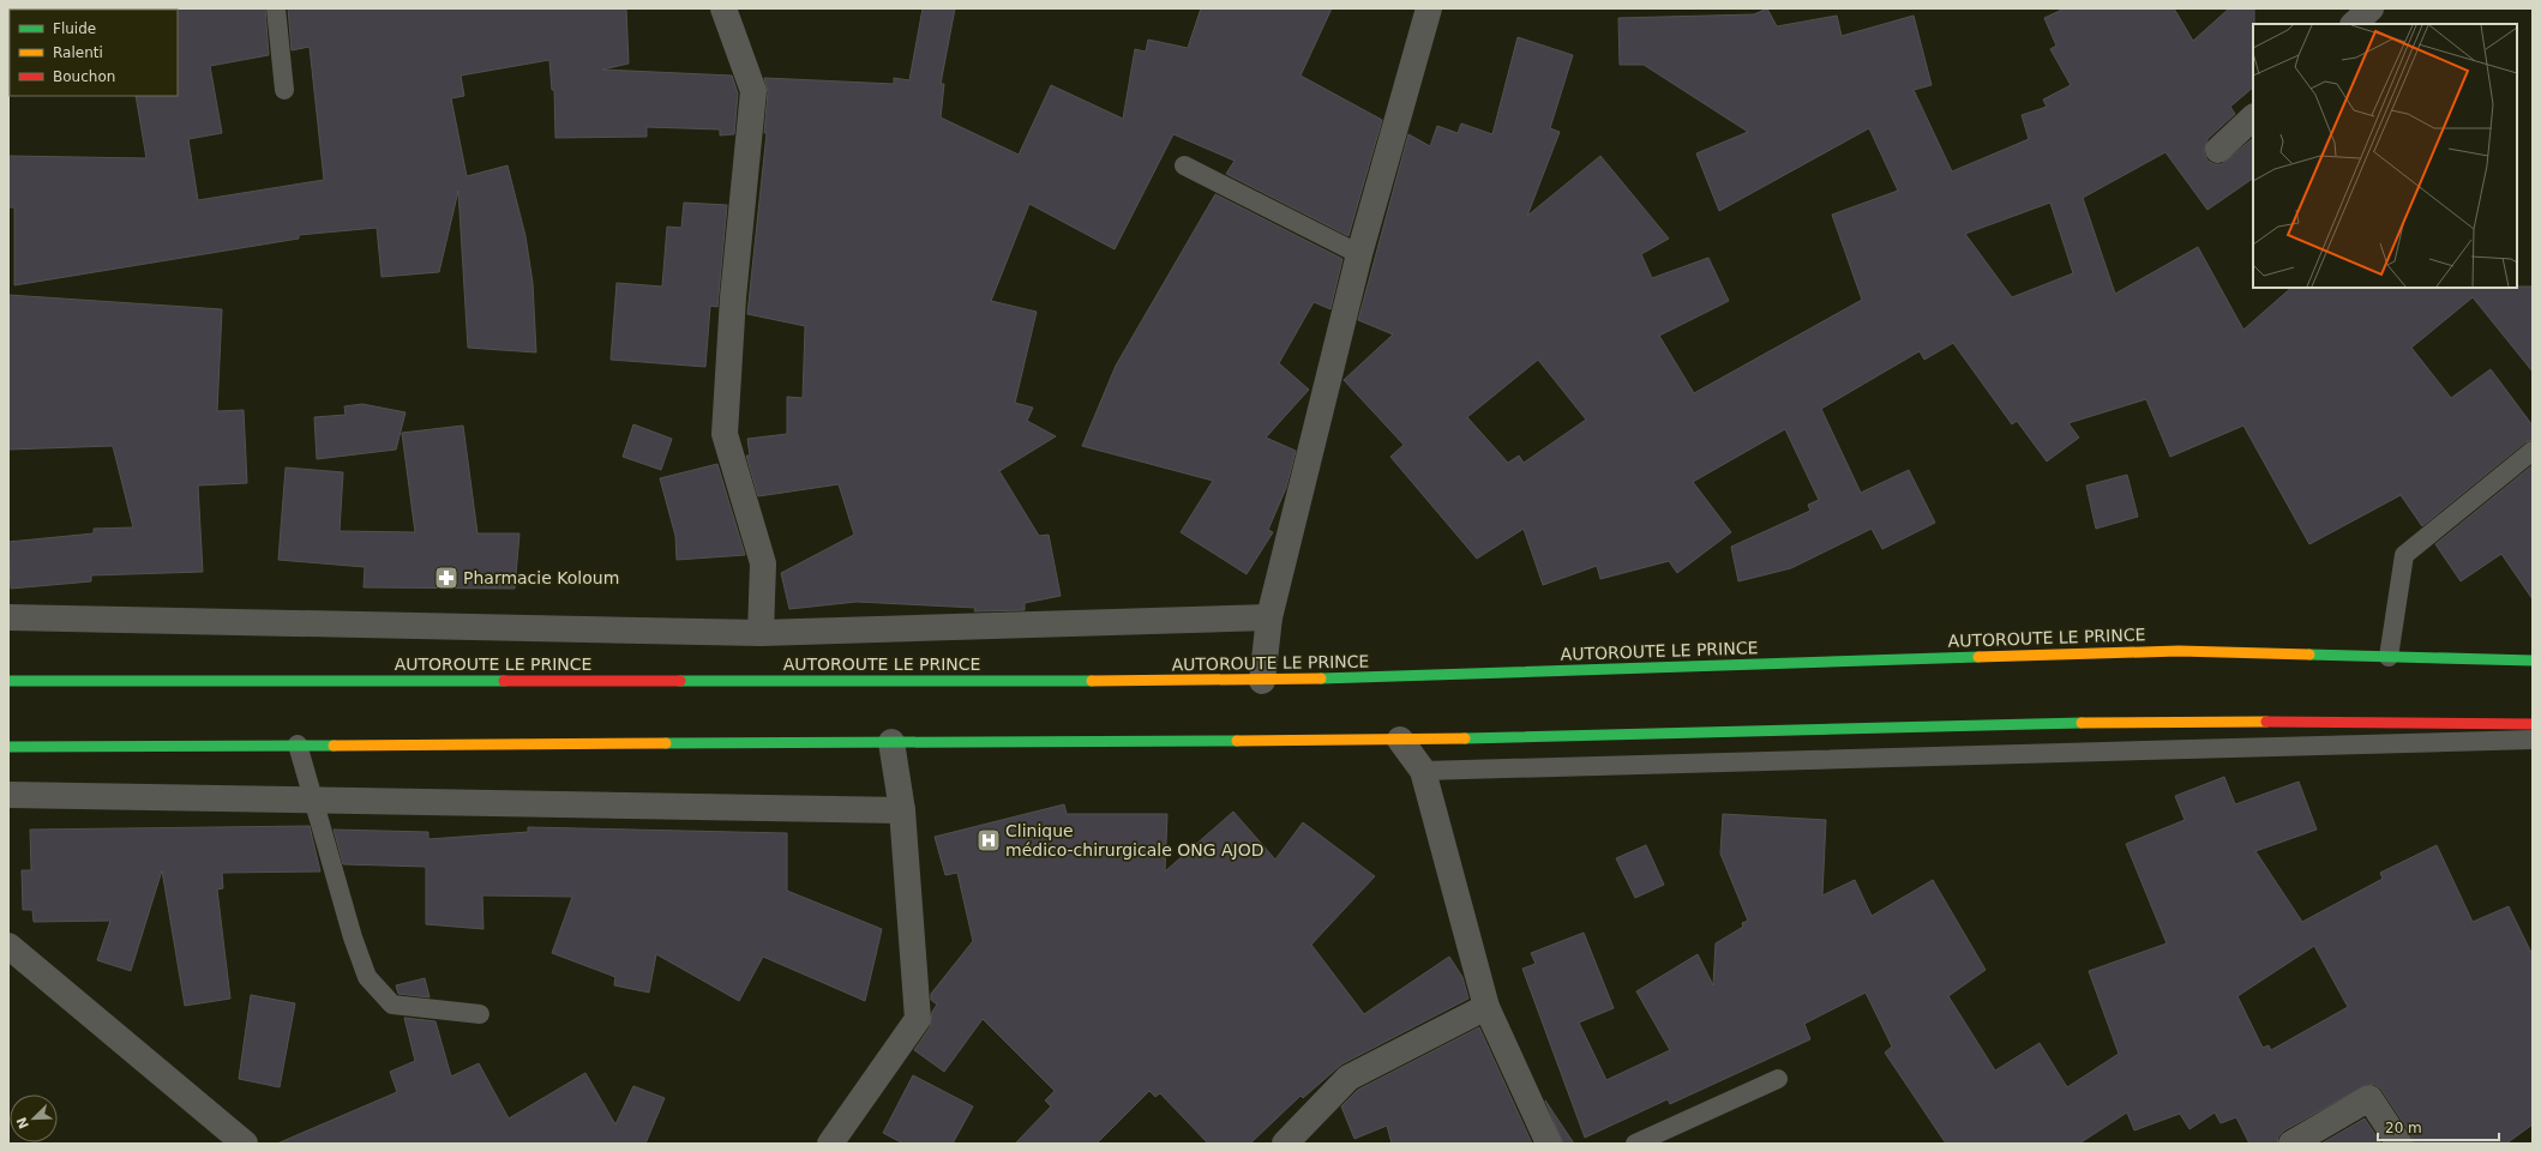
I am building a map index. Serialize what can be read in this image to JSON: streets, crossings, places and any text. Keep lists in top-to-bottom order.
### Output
{
  "streets": {
    "main road": ["AUTOROUTE LE PRINCE"]
  },
  "places": {
    "pharmacy": ["Pharmacie Koloum"],
    "hospital": ["Clinique médico-chirurgicale ONG AJOD"]
  },
  "legend": ["Fluide", "Ralenti", "Bouchon"],
  "scale_bar": "20 m",
  "north": "bottom left"
}
